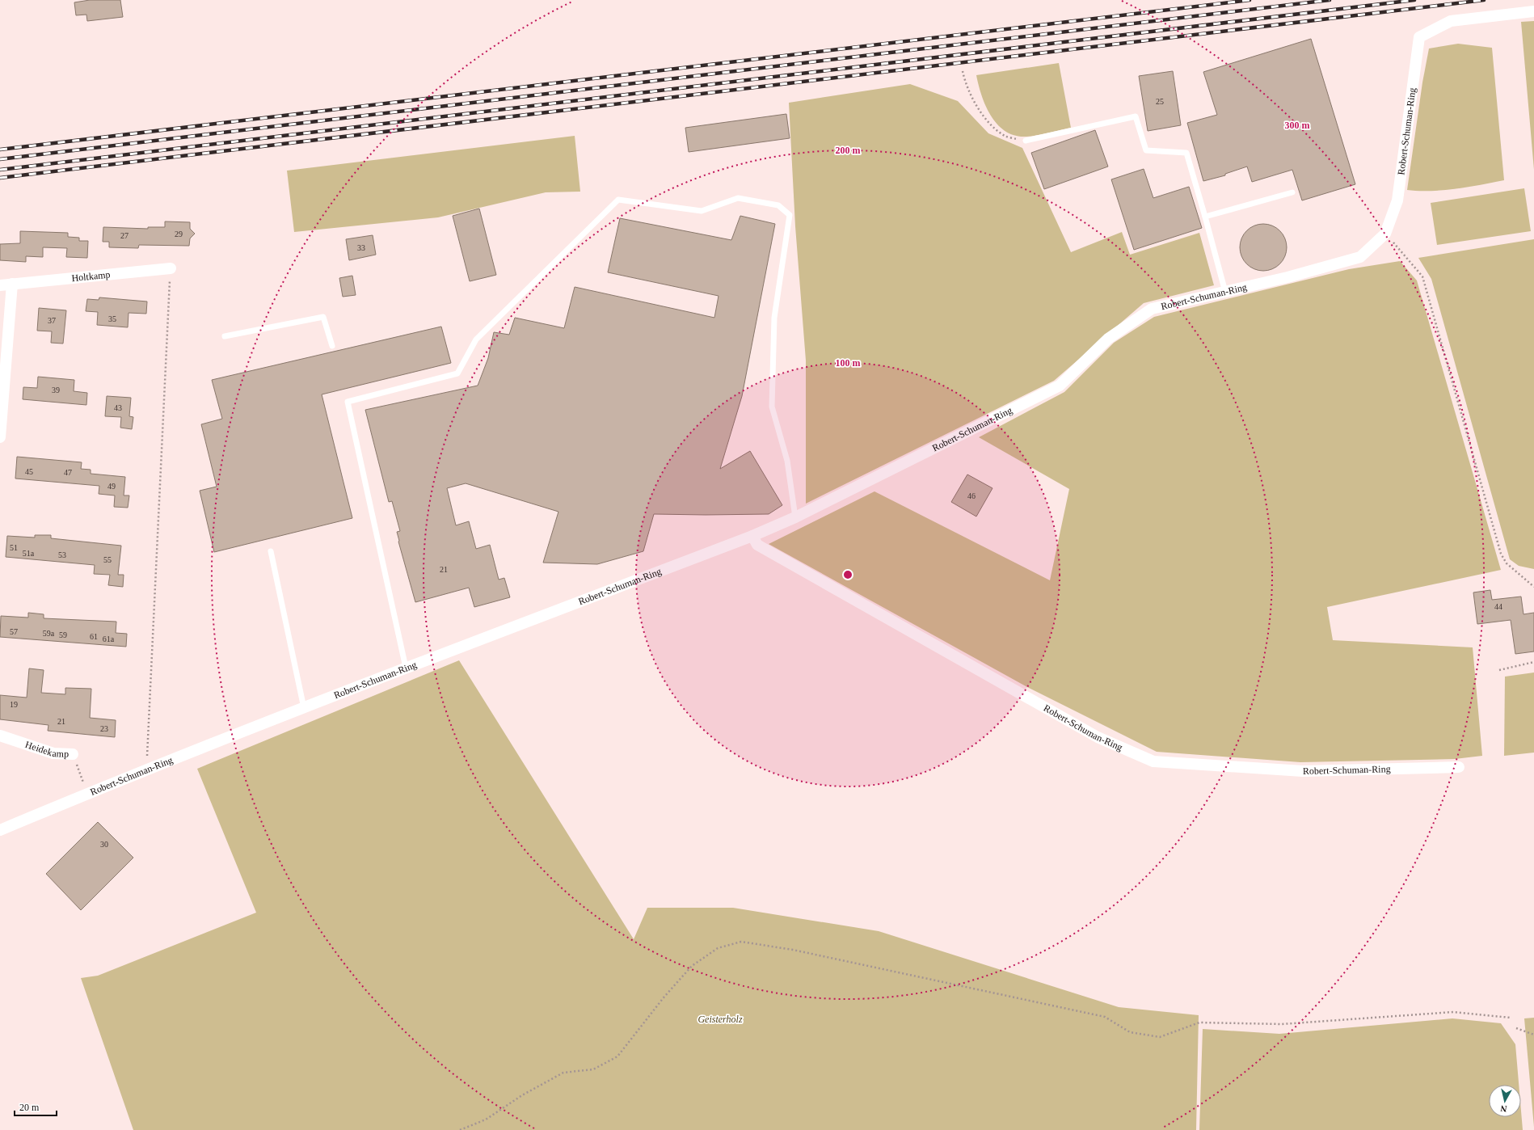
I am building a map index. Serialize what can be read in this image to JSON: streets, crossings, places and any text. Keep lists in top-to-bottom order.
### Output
{
  "streets": {
    "street": ["Robert-Schuman-Ring", "Holtkamp", "Heidekamp"]
  },
  "crossings": [
    ["Robert-Schuman-Ring", "Heidekamp"]
  ],
  "parks": ["Geisterholz"],
  "house_numbers": [
    "25",
    "29",
    "27",
    "33",
    "35",
    "37",
    "39",
    "43",
    "45",
    "47",
    "49",
    "46",
    "51",
    "51a",
    "53",
    "55",
    "21",
    "44",
    "57",
    "59a",
    "59",
    "61",
    "61a",
    "19",
    "21",
    "23",
    "30"
  ],
  "scale_bar": "20 m",
  "north": "bottom",
  "rings": ["300 m", "200 m", "100 m"]
}
